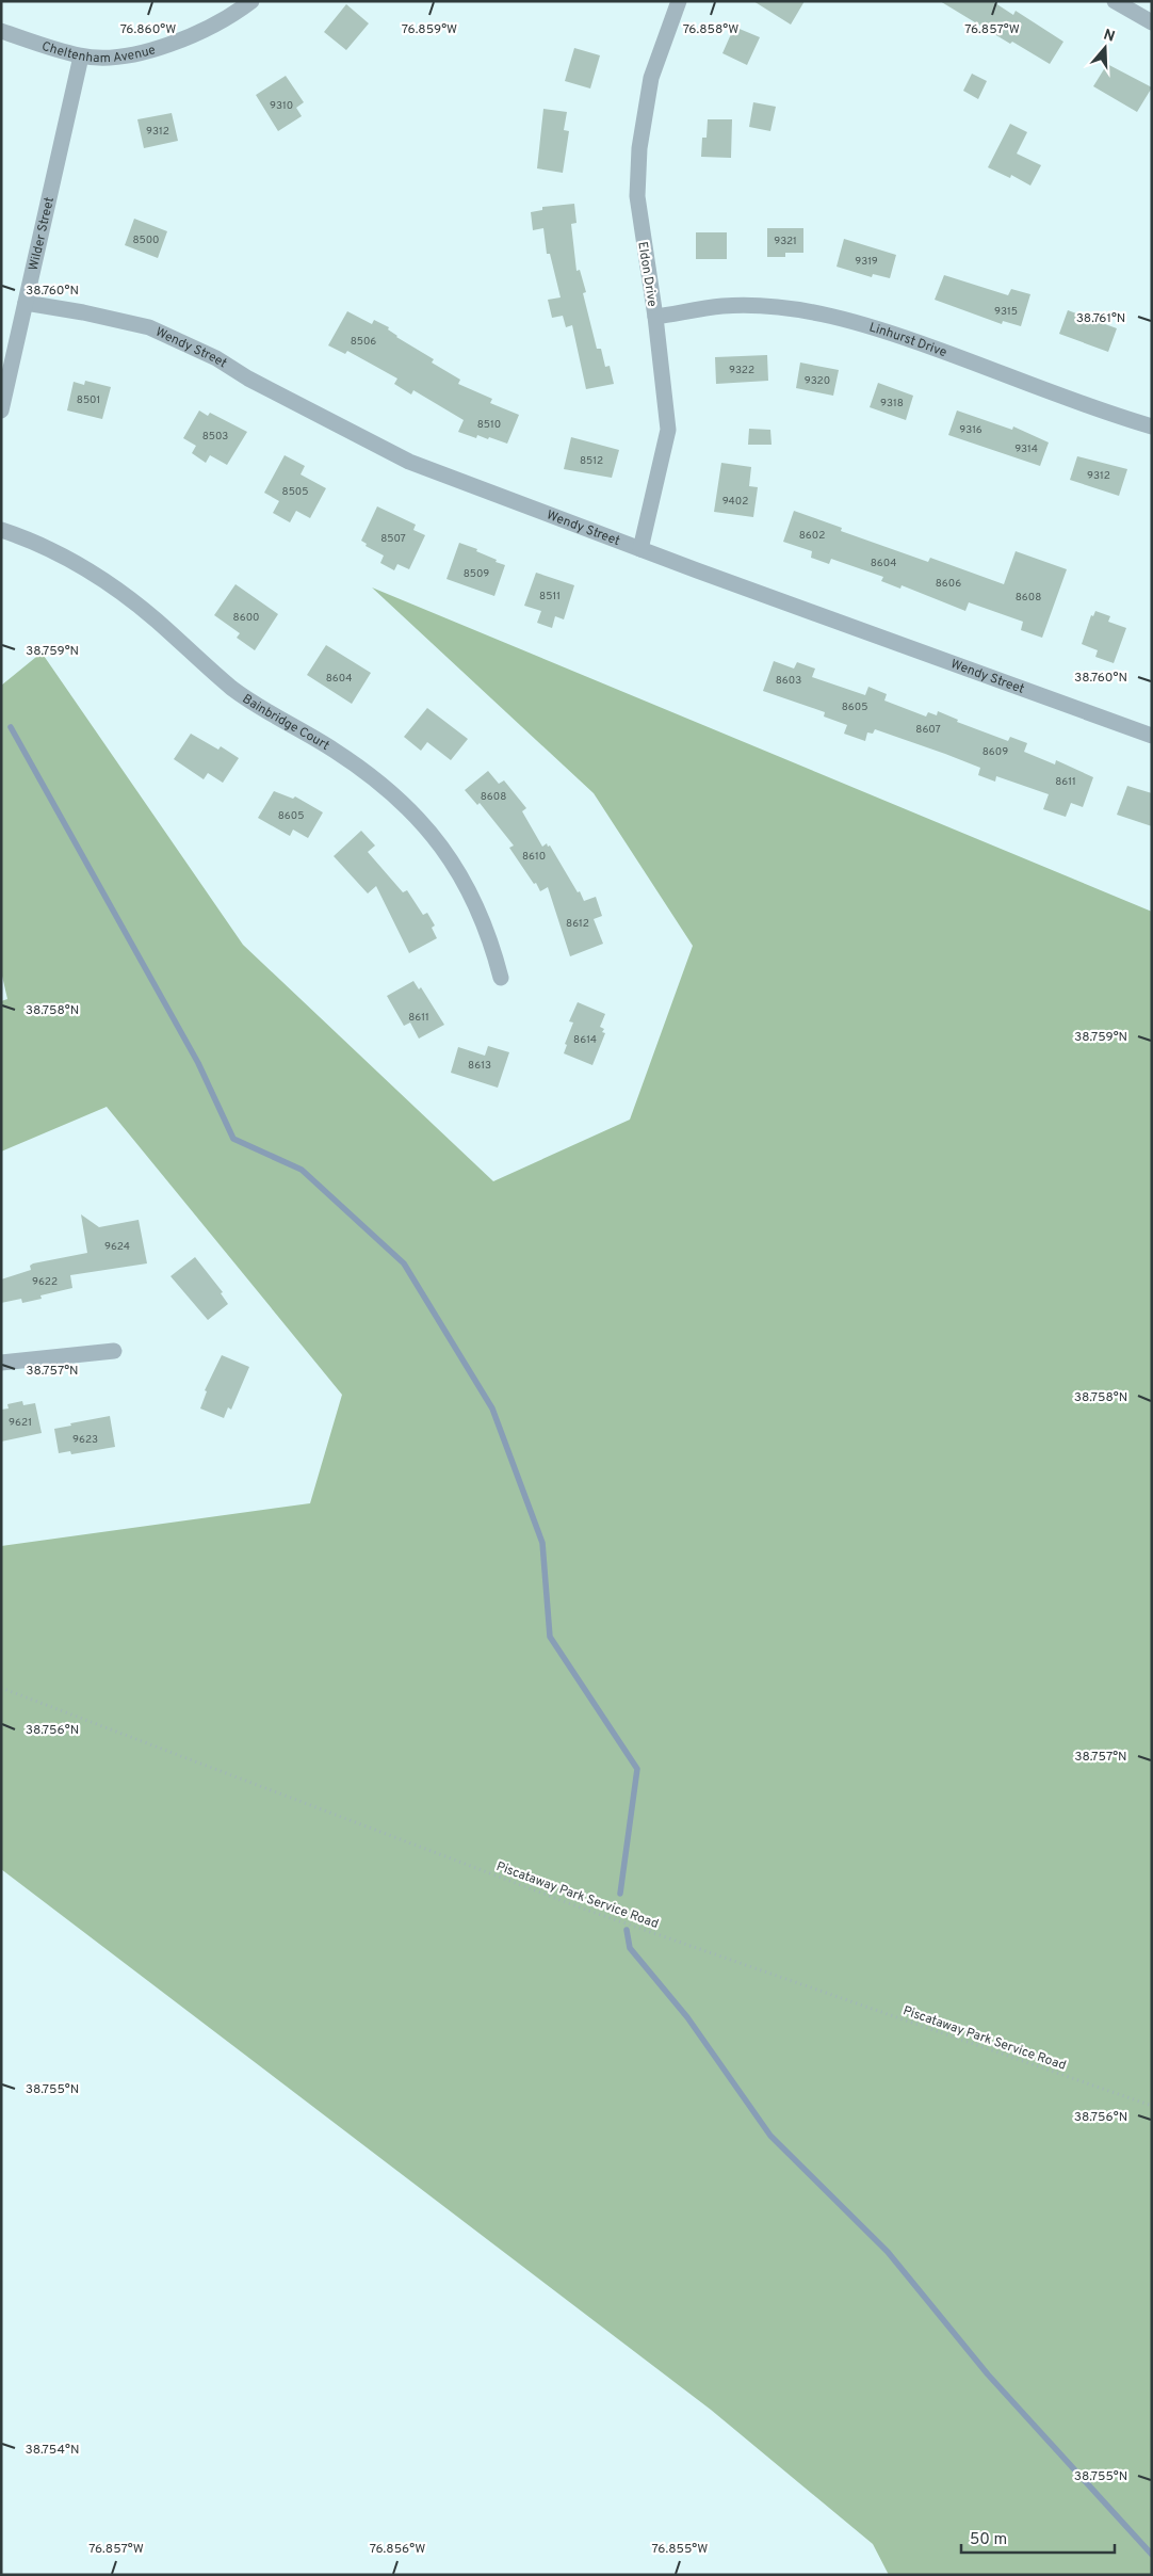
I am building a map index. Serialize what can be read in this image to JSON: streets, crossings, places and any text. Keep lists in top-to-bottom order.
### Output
{
  "streets": {
    "street": [
      "Cheltenham Avenue",
      "Wilder Street",
      "Eldon Drive",
      "Linhurst Drive",
      "Wendy Street",
      "Bainbridge Court"
    ],
    "path": ["Piscataway Park Service Road"]
  },
  "crossings": [
    ["Cheltenham Avenue", "Wilder Street"],
    ["Wilder Street", "Wendy Street"],
    ["Eldon Drive", "Linhurst Drive"],
    ["Eldon Drive", "Wendy Street"]
  ],
  "house_numbers": [
    "9310",
    "9312",
    "8500",
    "9321",
    "9319",
    "9315",
    "8506",
    "9322",
    "9320",
    "8501",
    "9318",
    "8510",
    "9316",
    "8503",
    "9314",
    "8512",
    "9312",
    "8505",
    "9402",
    "8602",
    "8507",
    "8604",
    "8509",
    "8606",
    "8511",
    "8608",
    "8600",
    "8604",
    "8603",
    "8605",
    "8607",
    "8609",
    "8611",
    "8608",
    "8605",
    "8610",
    "8612",
    "8611",
    "8614",
    "8613",
    "9624",
    "9622",
    "9621",
    "9623"
  ],
  "scale_bar": "50 m",
  "north": "top",
  "coordinates": [
    "76.858°W",
    "76.860°W",
    "76.859°W",
    "76.857°W",
    "38.760°N",
    "38.761°N",
    "38.759°N",
    "38.758°N",
    "38.757°N",
    "38.756°N",
    "38.755°N",
    "38.754°N",
    "76.856°W",
    "76.855°W"
  ]
}
